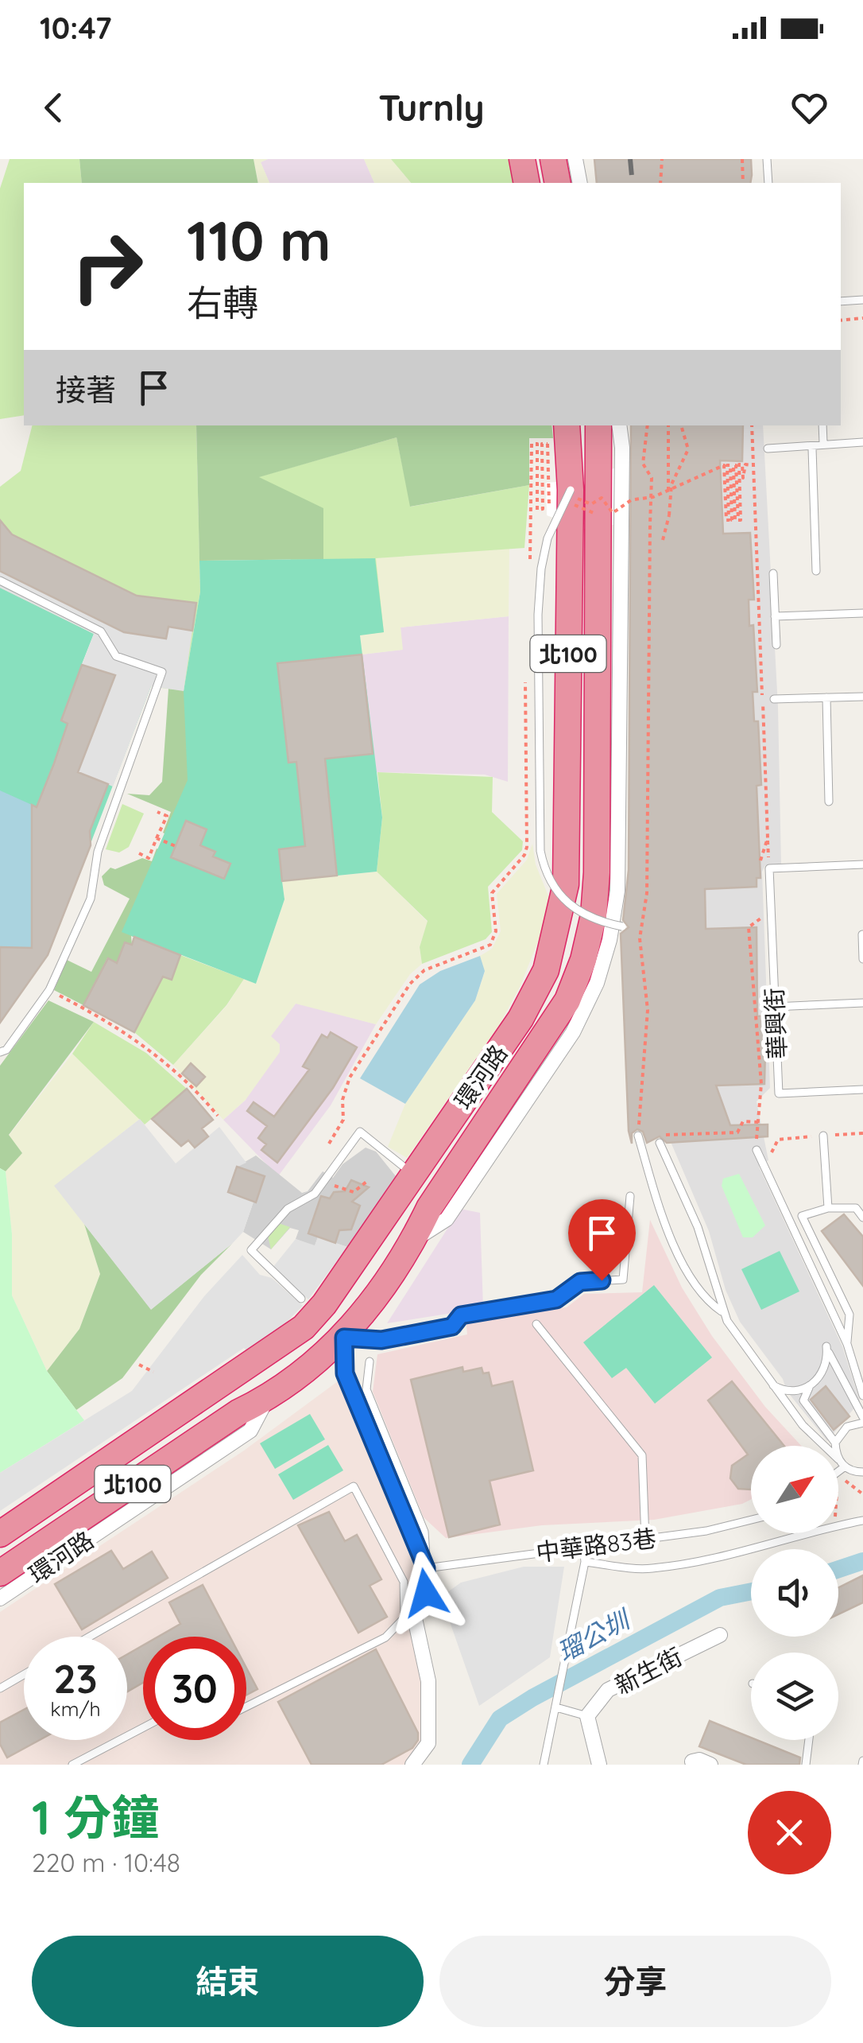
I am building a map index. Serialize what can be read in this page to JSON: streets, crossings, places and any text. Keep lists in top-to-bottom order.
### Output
{
  "streets": {
    "highway": ["北100", "環河路"],
    "street": ["新生街"],
    "lane": ["華興街", "中華路83巷"]
  },
  "water": ["瑠公圳"],
  "north": "top right",
  "page": {
    "status": "10:47",
    "header": "Turnly",
    "turn": ["110 m", "右轉"],
    "then": "接著",
    "speed": "23 km/h",
    "limit": "30",
    "heading": ["1 分鐘", "220 m · 10:48"],
    "buttons": ["結束", "分享"]
  }
}
